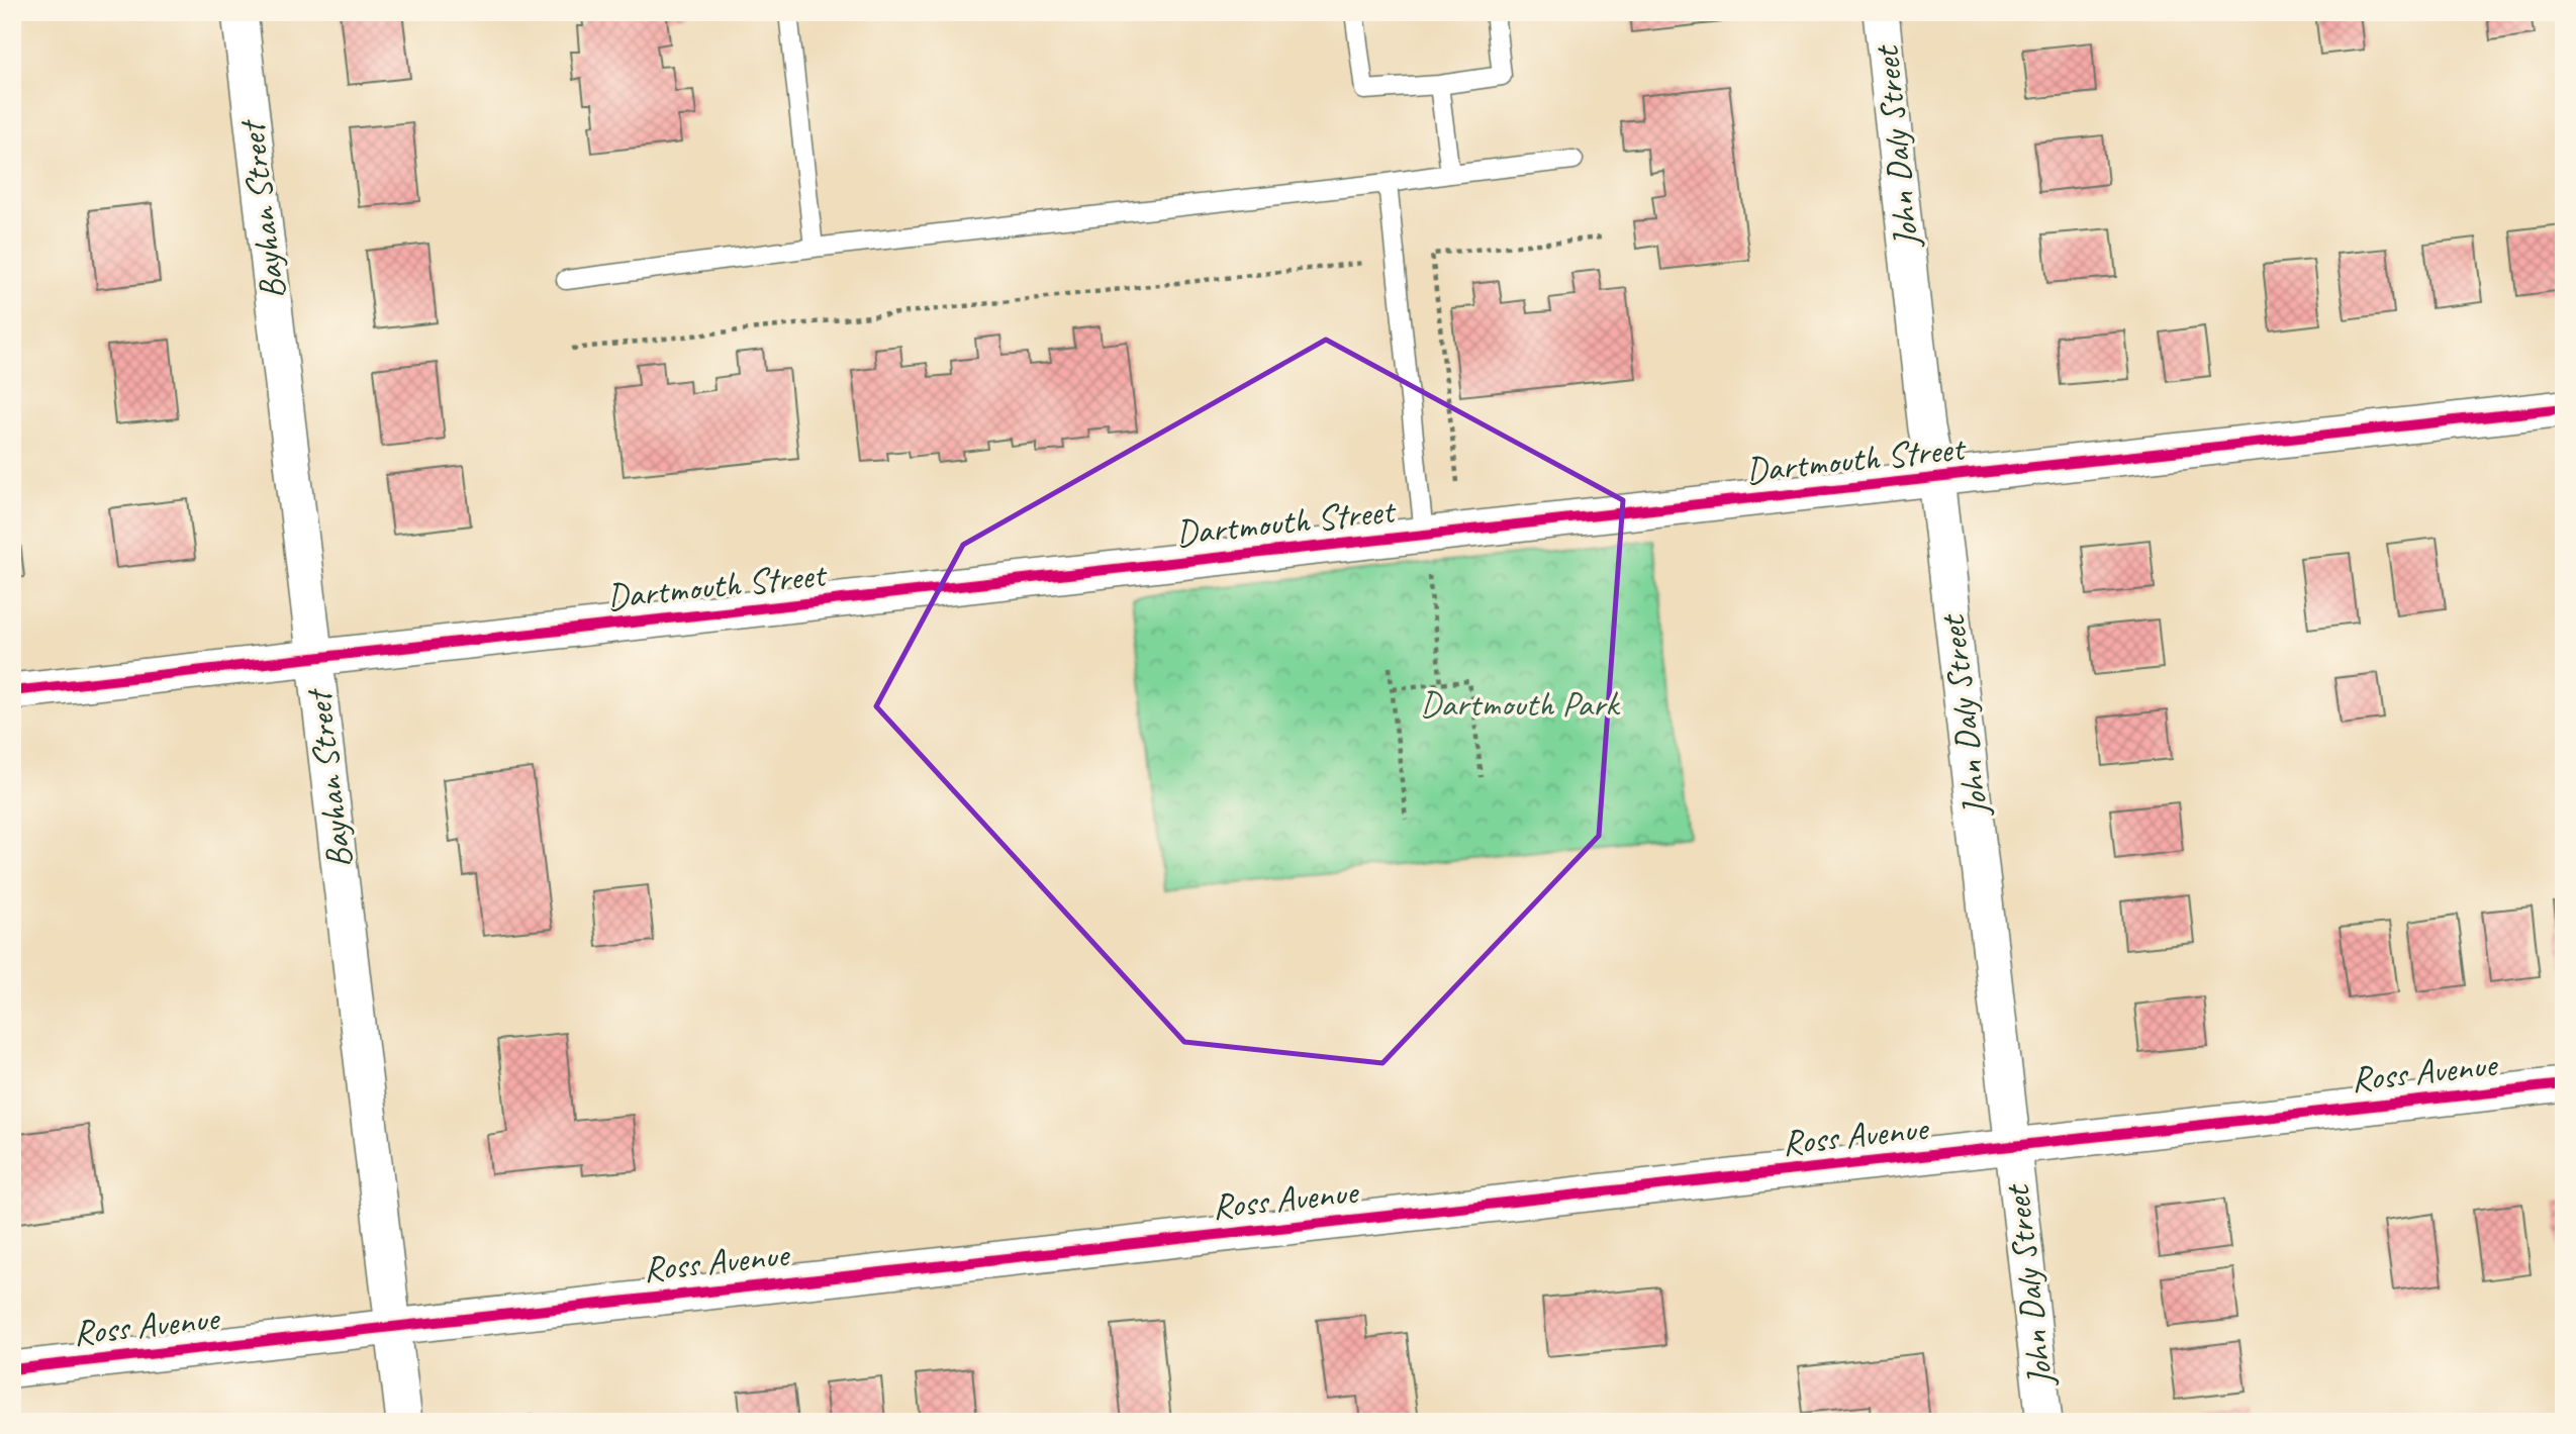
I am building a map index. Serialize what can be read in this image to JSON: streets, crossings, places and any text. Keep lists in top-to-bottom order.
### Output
{
  "streets": {
    "street": [
      "John Daly Street",
      "Bayhan Street",
      "Dartmouth Street",
      "Ross Avenue"
    ]
  },
  "crossings": [
    ["John Daly Street", "Dartmouth Street"],
    ["John Daly Street", "Ross Avenue"],
    ["Bayhan Street", "Dartmouth Street"],
    ["Bayhan Street", "Ross Avenue"]
  ],
  "parks": ["Dartmouth Park"]
}
